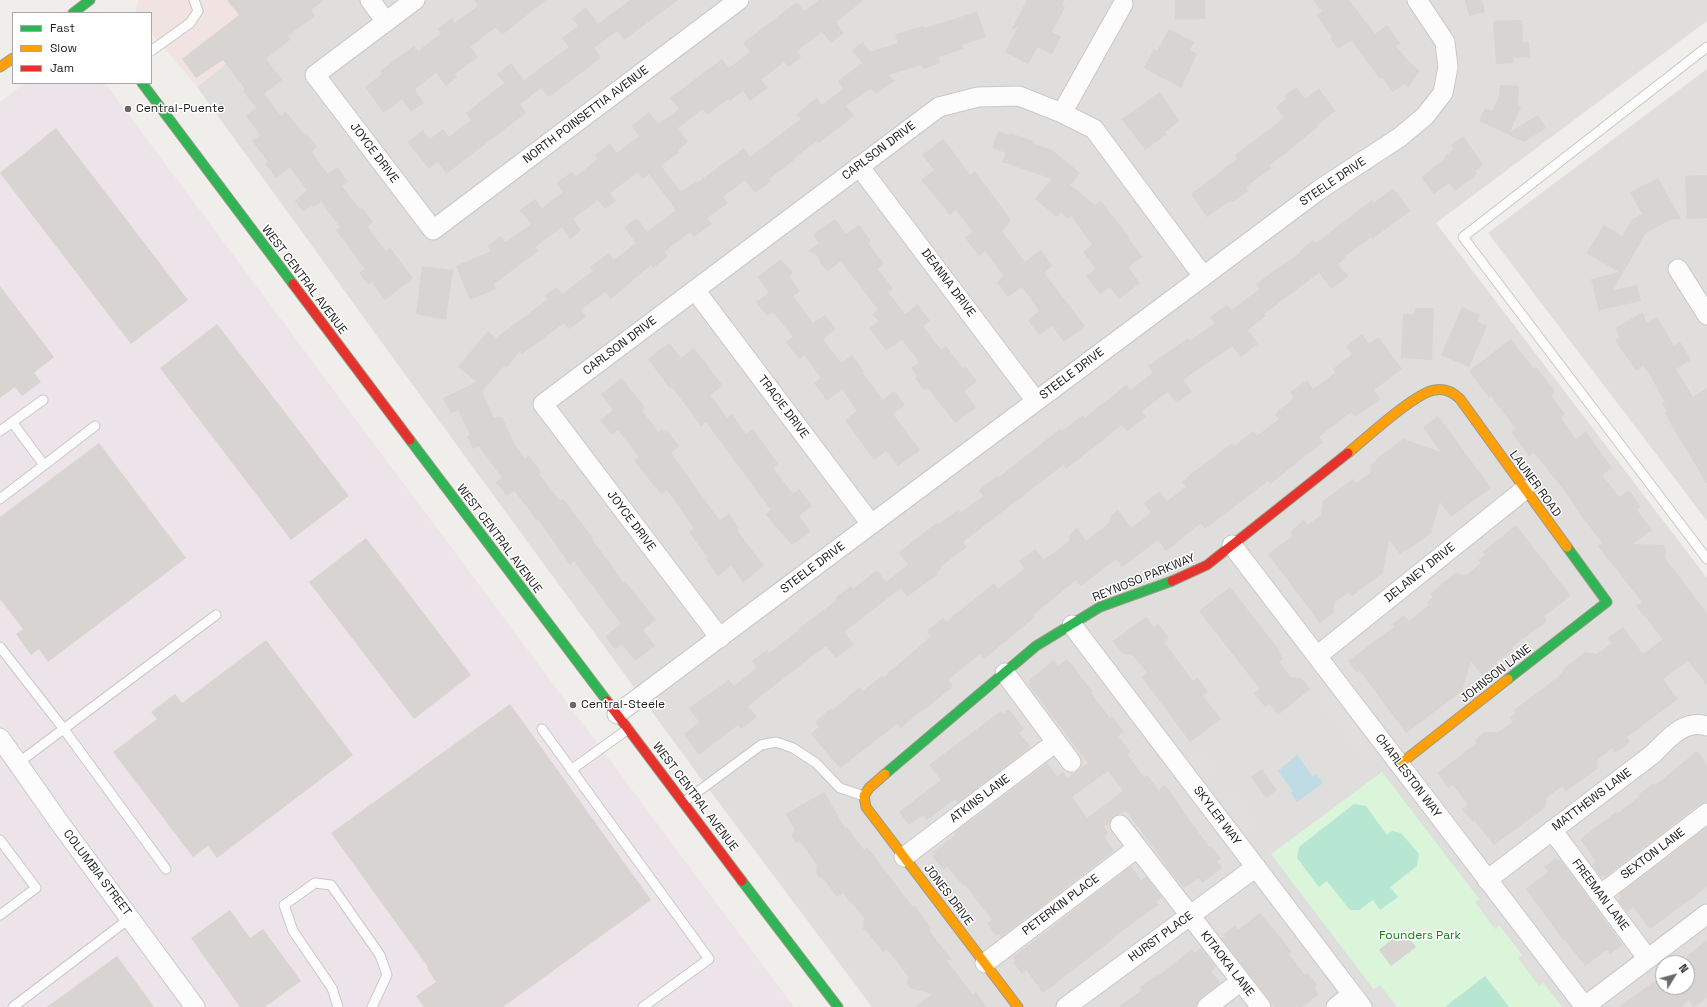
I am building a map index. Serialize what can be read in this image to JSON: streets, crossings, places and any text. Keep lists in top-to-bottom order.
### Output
{
  "streets": {
    "street": [
      "NORTH POINSETTIA AVENUE",
      "CARLSON DRIVE",
      "JOYCE DRIVE",
      "STEELE DRIVE",
      "WEST CENTRAL AVENUE",
      "DEANNA DRIVE",
      "TRACIE DRIVE",
      "LAUNER ROAD",
      "DELANEY DRIVE",
      "REYNOSO PARKWAY",
      "JOHNSON LANE",
      "CHARLESTON WAY",
      "ATKINS LANE",
      "MATTHEWS LANE",
      "SKYLER WAY",
      "SEXTON LANE",
      "COLUMBIA STREET",
      "JONES DRIVE",
      "FREEMAN LANE",
      "PETERKIN PLACE",
      "HURST PLACE",
      "KITAOKA LANE"
    ]
  },
  "crossings": [
    ["NORTH POINSETTIA AVENUE", "JOYCE DRIVE"],
    ["CARLSON DRIVE", "JOYCE DRIVE"],
    ["CARLSON DRIVE", "STEELE DRIVE"],
    ["CARLSON DRIVE", "DEANNA DRIVE"],
    ["CARLSON DRIVE", "TRACIE DRIVE"],
    ["JOYCE DRIVE", "STEELE DRIVE"],
    ["STEELE DRIVE", "WEST CENTRAL AVENUE"],
    ["STEELE DRIVE", "DEANNA DRIVE"],
    ["STEELE DRIVE", "TRACIE DRIVE"],
    ["LAUNER ROAD", "DELANEY DRIVE"],
    ["LAUNER ROAD", "REYNOSO PARKWAY"],
    ["LAUNER ROAD", "JOHNSON LANE"],
    ["DELANEY DRIVE", "CHARLESTON WAY"],
    ["REYNOSO PARKWAY", "CHARLESTON WAY"],
    ["REYNOSO PARKWAY", "SKYLER WAY"],
    ["REYNOSO PARKWAY", "JONES DRIVE"],
    ["JOHNSON LANE", "CHARLESTON WAY"],
    ["CHARLESTON WAY", "MATTHEWS LANE"],
    ["ATKINS LANE", "JONES DRIVE"],
    ["MATTHEWS LANE", "FREEMAN LANE"],
    ["SKYLER WAY", "HURST PLACE"],
    ["SEXTON LANE", "FREEMAN LANE"],
    ["JONES DRIVE", "PETERKIN PLACE"],
    ["PETERKIN PLACE", "KITAOKA LANE"],
    ["HURST PLACE", "KITAOKA LANE"]
  ],
  "parks": ["Founders Park"],
  "places": ["Central-Puente", "Central-Steele"],
  "legend": ["Fast", "Slow", "Jam"],
  "north": "top right"
}
